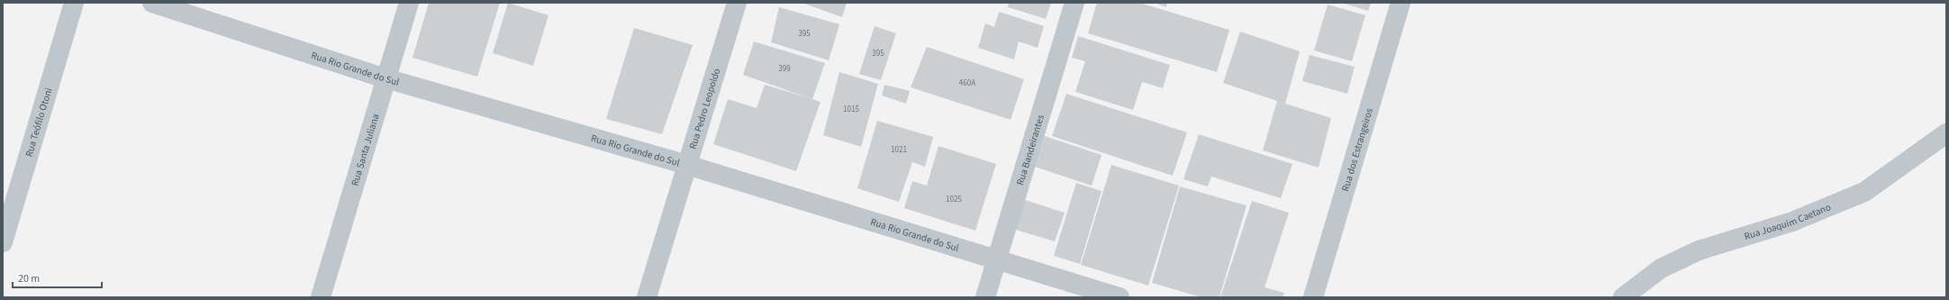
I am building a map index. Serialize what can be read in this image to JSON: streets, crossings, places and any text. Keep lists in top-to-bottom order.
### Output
{
  "streets": {
    "street": [
      "Rua Rio Grande do Sul",
      "Rua Pedro Leopoldo",
      "Rua Teófilo Otoni",
      "Rua Santa Juliana",
      "Rua dos Estrangeiros",
      "Rua Bandeirantes",
      "Rua Joaquim Caetano"
    ]
  },
  "crossings": [
    ["Rua Rio Grande do Sul", "Rua Pedro Leopoldo"],
    ["Rua Rio Grande do Sul", "Rua Santa Juliana"],
    ["Rua Rio Grande do Sul", "Rua Bandeirantes"]
  ],
  "house_numbers": [
    "395",
    "395",
    "399",
    "460A",
    "1015",
    "1021",
    "1025"
  ],
  "scale_bar": "20 m"
}
